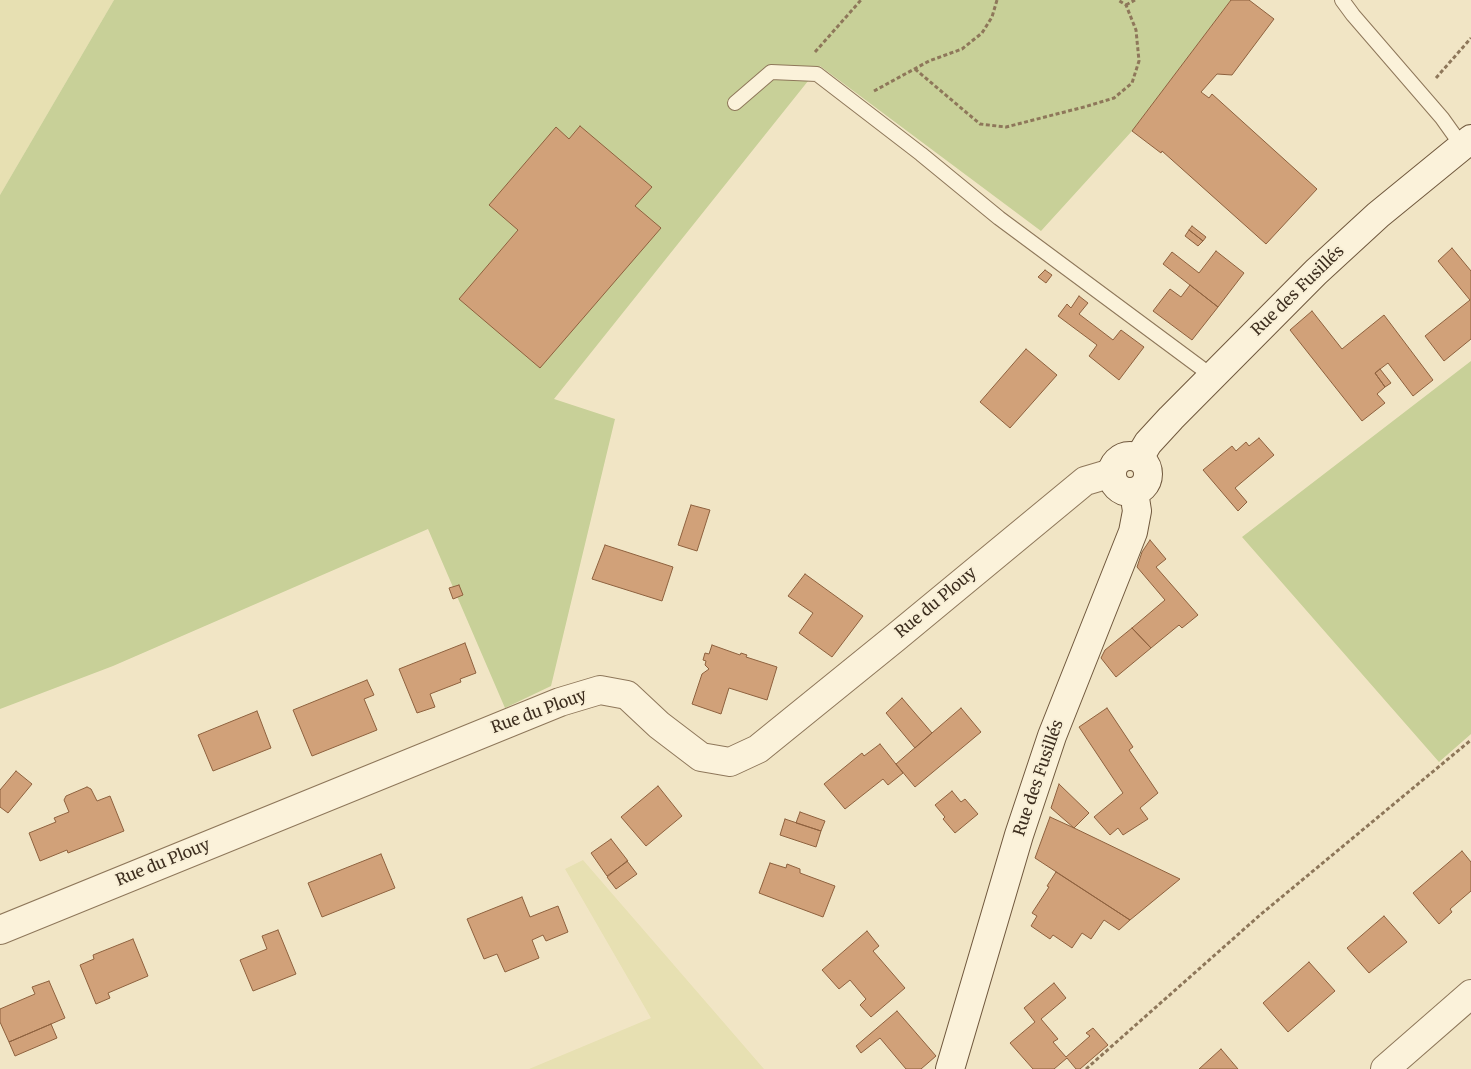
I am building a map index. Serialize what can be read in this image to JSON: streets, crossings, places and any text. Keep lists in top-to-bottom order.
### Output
{
  "streets": {
    "street": ["Rue des Fusillés", "Rue du Plouy"]
  },
  "crossings": [
    ["Rue des Fusillés", "Rue du Plouy"]
  ]
}
